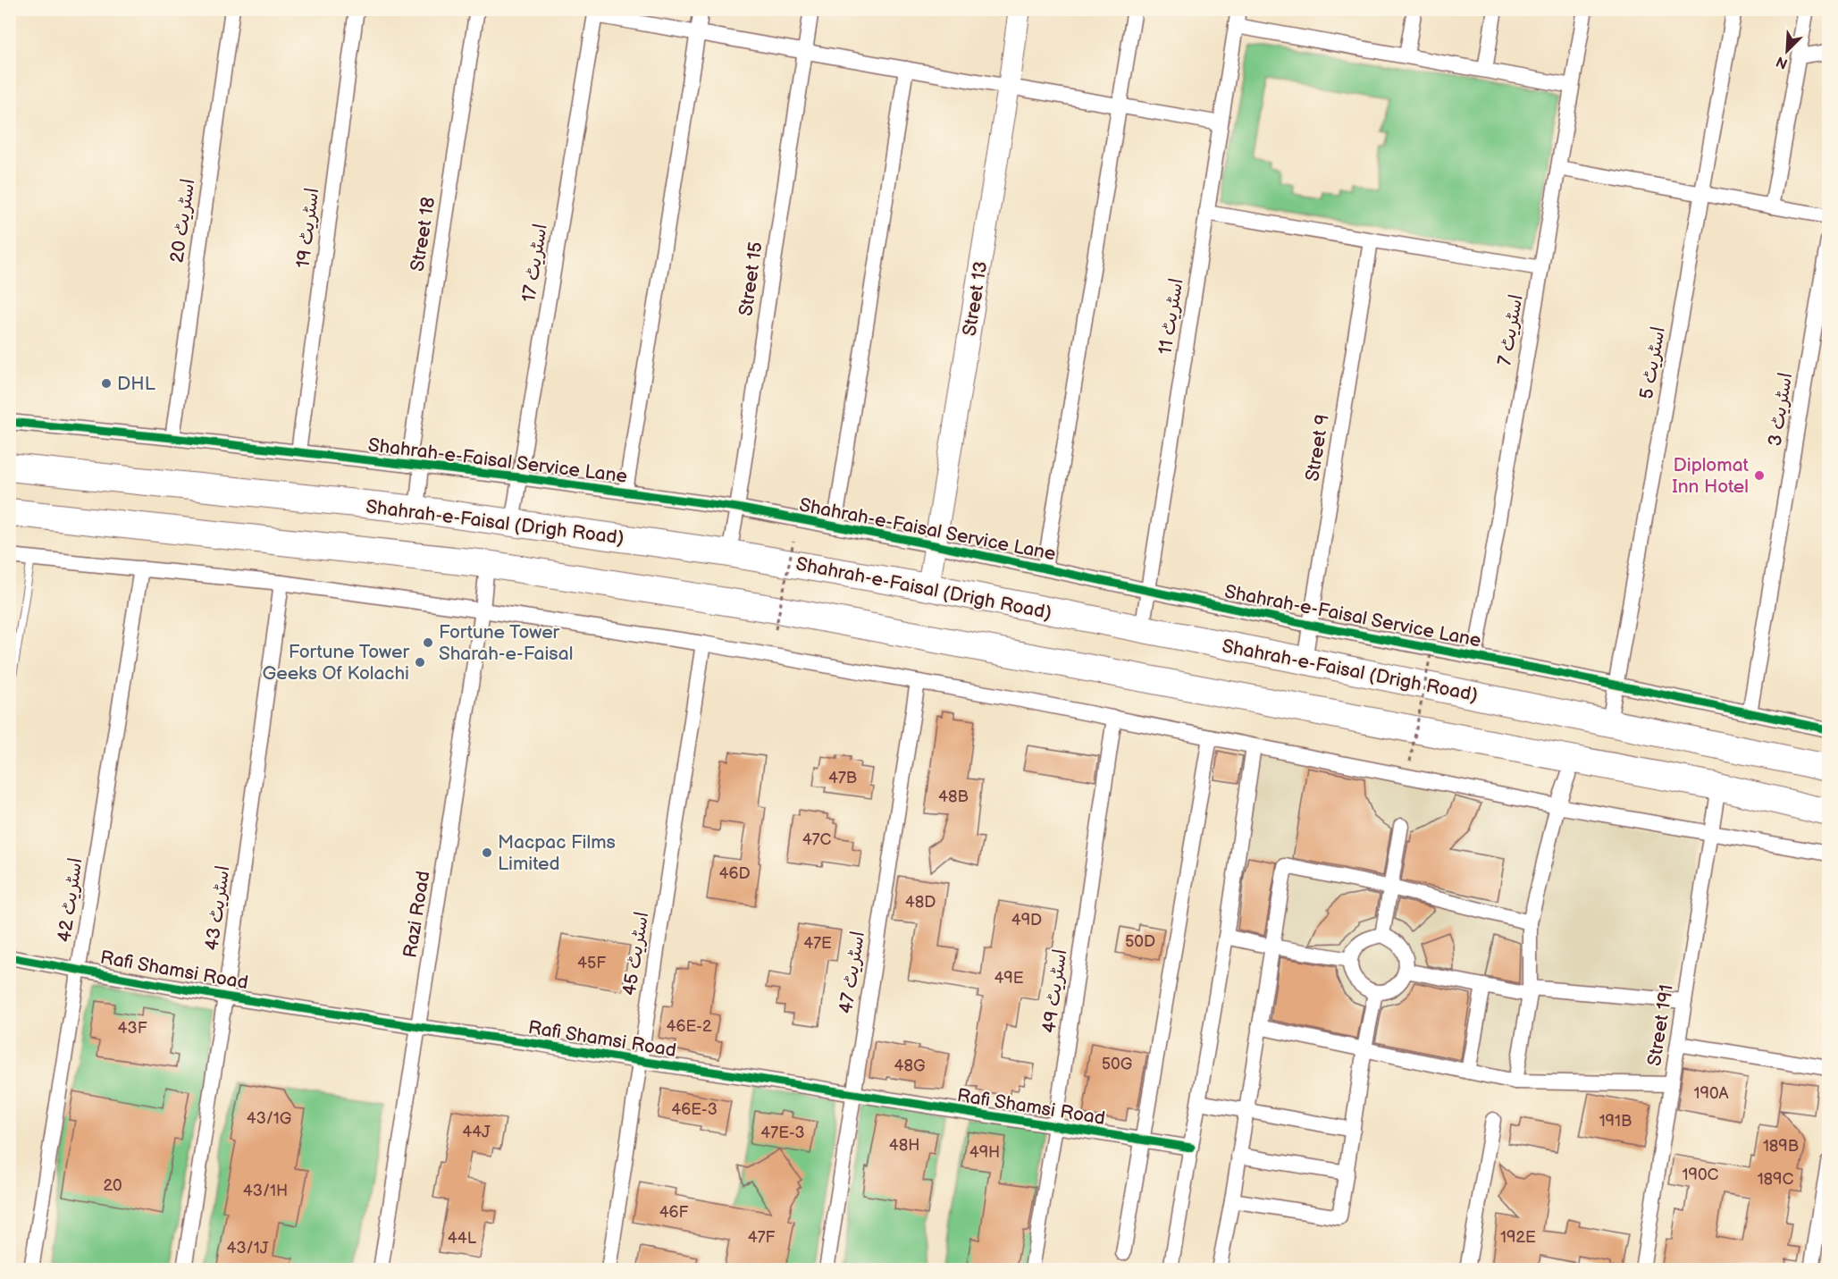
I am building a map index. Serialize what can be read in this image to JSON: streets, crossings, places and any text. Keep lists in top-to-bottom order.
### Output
{
  "streets": {
    "highway": ["Shahrah-e-Faisal (Drigh Road)"],
    "street": [
      "اسٹریٹ 20",
      "اسٹریٹ 19",
      "Street 18",
      "اسٹریٹ 17",
      "Street 15",
      "Street 13",
      "اسٹریٹ 11",
      "اسٹریٹ 7",
      "اسٹریٹ 5",
      "اسٹریٹ 3",
      "Street 9",
      "Shahrah-e-Faisal Service Lane",
      "اسٹریٹ 42",
      "اسٹریٹ 43",
      "Razi Road",
      "اسٹریٹ 45",
      "Rafi Shamsi Road",
      "اسٹریٹ 47",
      "اسٹریٹ 49",
      "Street 191"
    ]
  },
  "crossings": [
    ["اسٹریٹ 20", "Shahrah-e-Faisal Service Lane"],
    ["اسٹریٹ 19", "Shahrah-e-Faisal Service Lane"],
    ["Street 18", "Shahrah-e-Faisal Service Lane"],
    ["Street 18", "Shahrah-e-Faisal (Drigh Road)"],
    ["اسٹریٹ 17", "Shahrah-e-Faisal Service Lane"],
    ["اسٹریٹ 17", "Shahrah-e-Faisal (Drigh Road)"],
    ["Street 15", "Shahrah-e-Faisal Service Lane"],
    ["Street 15", "Shahrah-e-Faisal (Drigh Road)"],
    ["Street 13", "Shahrah-e-Faisal Service Lane"],
    ["Street 13", "Shahrah-e-Faisal (Drigh Road)"],
    ["اسٹریٹ 11", "Shahrah-e-Faisal Service Lane"],
    ["اسٹریٹ 11", "Shahrah-e-Faisal (Drigh Road)"],
    ["اسٹریٹ 7", "Shahrah-e-Faisal Service Lane"],
    ["اسٹریٹ 5", "Shahrah-e-Faisal Service Lane"],
    ["اسٹریٹ 5", "Shahrah-e-Faisal (Drigh Road)"],
    ["اسٹریٹ 3", "Shahrah-e-Faisal Service Lane"],
    ["Street 9", "Shahrah-e-Faisal Service Lane"],
    ["Street 9", "Shahrah-e-Faisal (Drigh Road)"],
    ["اسٹریٹ 42", "Rafi Shamsi Road"],
    ["اسٹریٹ 43", "Rafi Shamsi Road"],
    ["Razi Road", "Rafi Shamsi Road"],
    ["اسٹریٹ 45", "Rafi Shamsi Road"],
    ["Rafi Shamsi Road", "اسٹریٹ 47"],
    ["Rafi Shamsi Road", "اسٹریٹ 49"]
  ],
  "places": [
    "DHL",
    "Diplomat Inn Hotel",
    "Fortune Tower Sharah-e-Faisal",
    "Fortune Tower Geeks Of Kolachi",
    "Macpac Films Limited"
  ],
  "house_numbers": [
    "47B",
    "48B",
    "47C",
    "46D",
    "48D",
    "49D",
    "50D",
    "47E",
    "45F",
    "49E",
    "46E-2",
    "43F",
    "50G",
    "48G",
    "190A",
    "46E-3",
    "43/1G",
    "191B",
    "44J",
    "47E-3",
    "48H",
    "189B",
    "49H",
    "190C",
    "189C",
    "20",
    "43/1H",
    "46F",
    "47F",
    "192E",
    "44L",
    "43/1J"
  ],
  "north": "bottom left"
}
